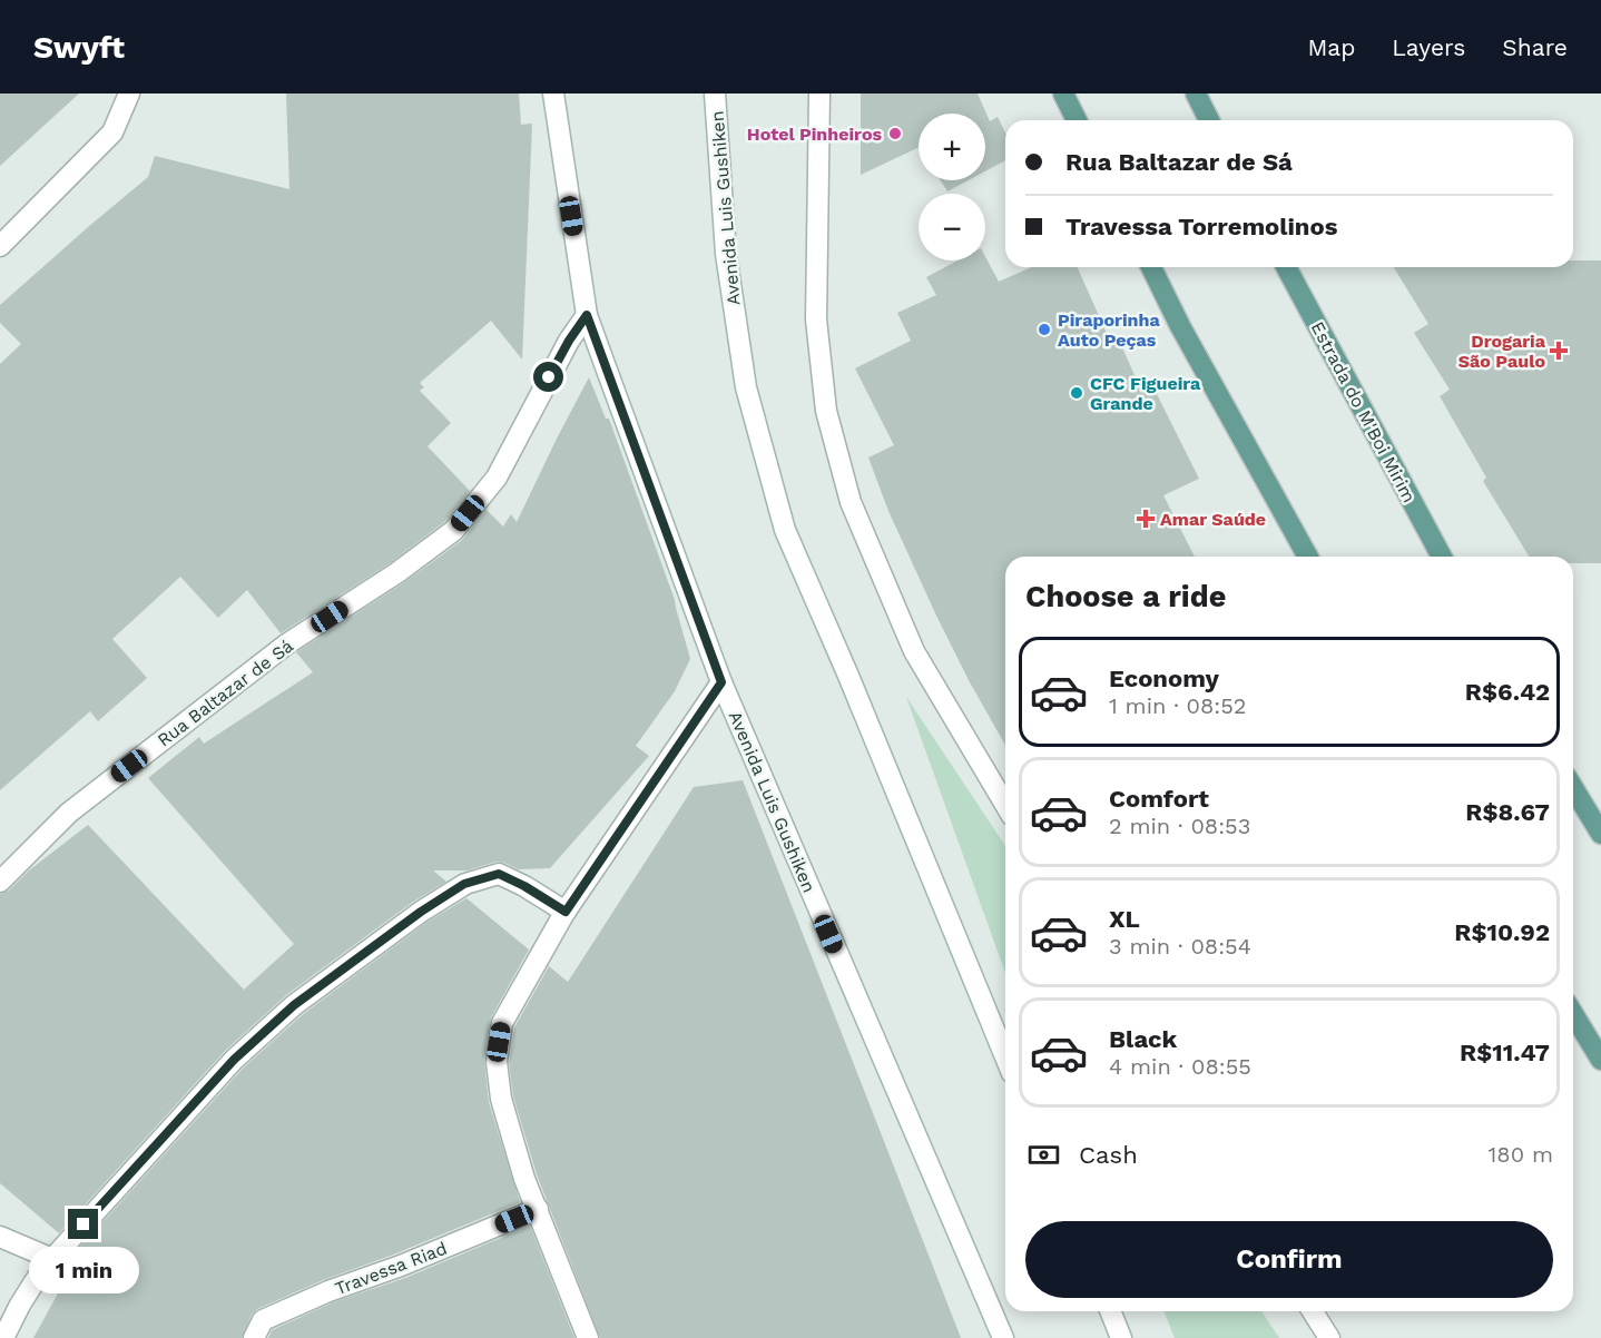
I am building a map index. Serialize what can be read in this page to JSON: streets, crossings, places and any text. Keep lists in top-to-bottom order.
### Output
{
  "streets": {
    "main road": ["Estrada do M'Boi Mirim"],
    "street": ["Avenida Luis Gushiken", "Rua Baltazar de Sá", "Travessa Riad"]
  },
  "crossings": [
    ["Avenida Luis Gushiken", "Rua Baltazar de Sá"]
  ],
  "places": {
    "other": ["Hotel Pinheiros", "Piraporinha Auto Peças", "CFC Figueira Grande"],
    "health": ["Drogaria São Paulo", "Amar Saúde"]
  },
  "page": {
    "header": "Swyft",
    "nav": ["Map", "Layers", "Share"],
    "map_buttons": ["+", "−"],
    "banner": ["Rua Baltazar de Sá", "Travessa Torremolinos"],
    "heading": "Choose a ride",
    "list": [
      {
        "name": "Economy",
        "note": "1 min · 08:52",
        "value": "R$6.42"
      },
      {
        "name": "Comfort",
        "note": "2 min · 08:53",
        "value": "R$8.67"
      },
      {
        "name": "XL",
        "note": "3 min · 08:54",
        "value": "R$10.92"
      },
      {
        "name": "Black",
        "note": "4 min · 08:55",
        "value": "R$11.47"
      }
    ],
    "pay": ["Cash", "180 m"],
    "buttons": "Confirm",
    "bubble": "1 min"
  }
}
